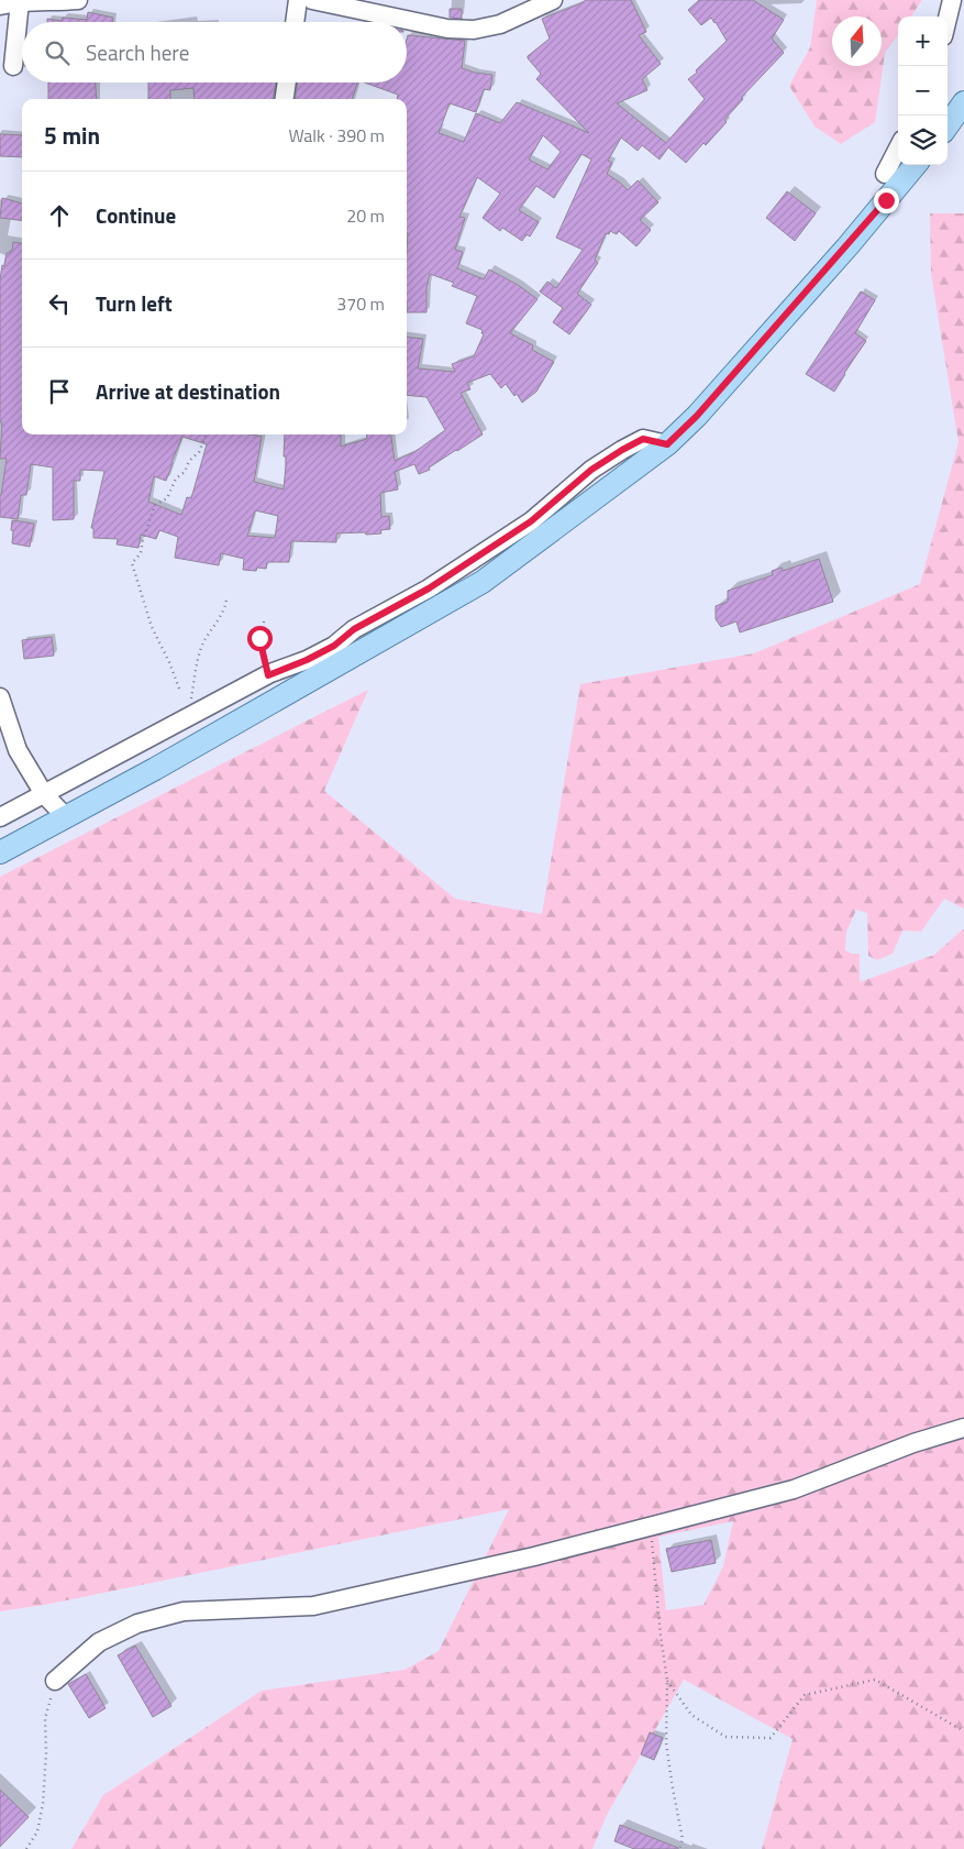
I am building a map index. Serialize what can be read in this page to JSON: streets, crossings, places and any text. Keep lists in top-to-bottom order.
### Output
{
  "north": "top",
  "page": {
    "map_buttons": ["+", "−"],
    "search": "Search here",
    "heading": ["5 min", "Walk · 390 m"],
    "list": [
      ["Continue", "20 m"],
      ["Turn left", "370 m"],
      "Arrive at destination"
    ]
  }
}
